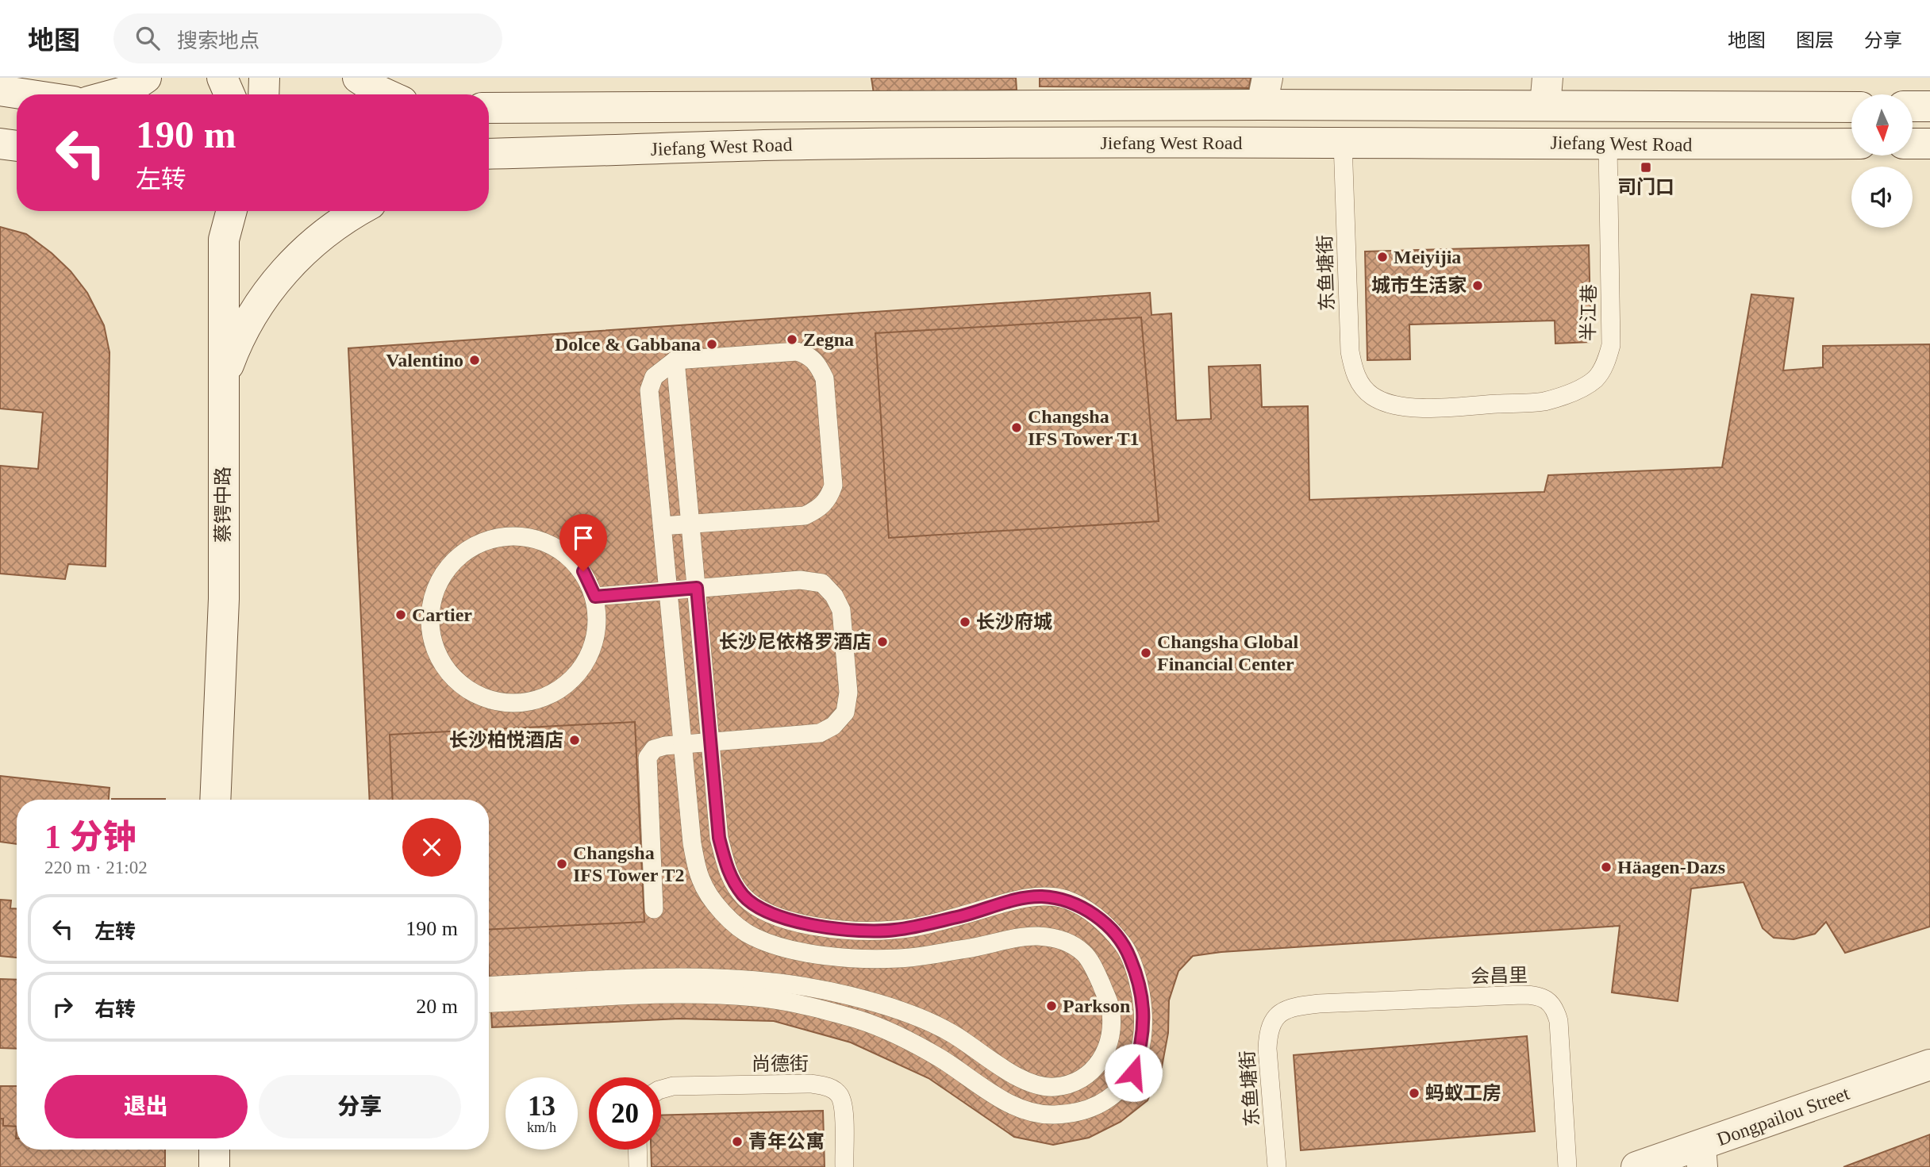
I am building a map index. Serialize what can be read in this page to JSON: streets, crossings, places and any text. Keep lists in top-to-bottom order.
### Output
{
  "streets": {
    "main road": ["Jiefang West Road", "蔡锷中路", "Dongpailou Street"],
    "lane": [
      "东鱼塘街",
      "半江巷",
      "会昌里",
      "尚德街"
    ]
  },
  "crossings": [
    ["Jiefang West Road", "东鱼塘街"],
    ["Jiefang West Road", "半江巷"],
    ["东鱼塘街", "半江巷"],
    ["东鱼塘街", "会昌里"]
  ],
  "places": {
    "transit": ["司门口"],
    "other": [
      "Meiyijia",
      "城市生活家",
      "Zegna",
      "Dolce & Gabbana",
      "Valentino",
      "Changsha IFS Tower T1",
      "Cartier",
      "长沙府城",
      "长沙尼依格罗酒店",
      "Changsha Global Financial Center",
      "长沙柏悦酒店",
      "Changsha IFS Tower T2",
      "Häagen-Dazs",
      "Parkson",
      "蚂蚁工房",
      "青年公寓"
    ]
  },
  "north": "bottom",
  "page": {
    "header": "地图",
    "search": "搜索地点",
    "nav": ["地图", "图层", "分享"],
    "turn": ["190 m", "左转"],
    "heading": ["1 分钟", "220 m · 21:02"],
    "list": [
      {
        "name": "左转",
        "value": "190 m"
      },
      {
        "name": "右转",
        "value": "20 m"
      }
    ],
    "buttons": ["退出", "分享"],
    "speed": "13 km/h",
    "limit": "20"
  }
}
